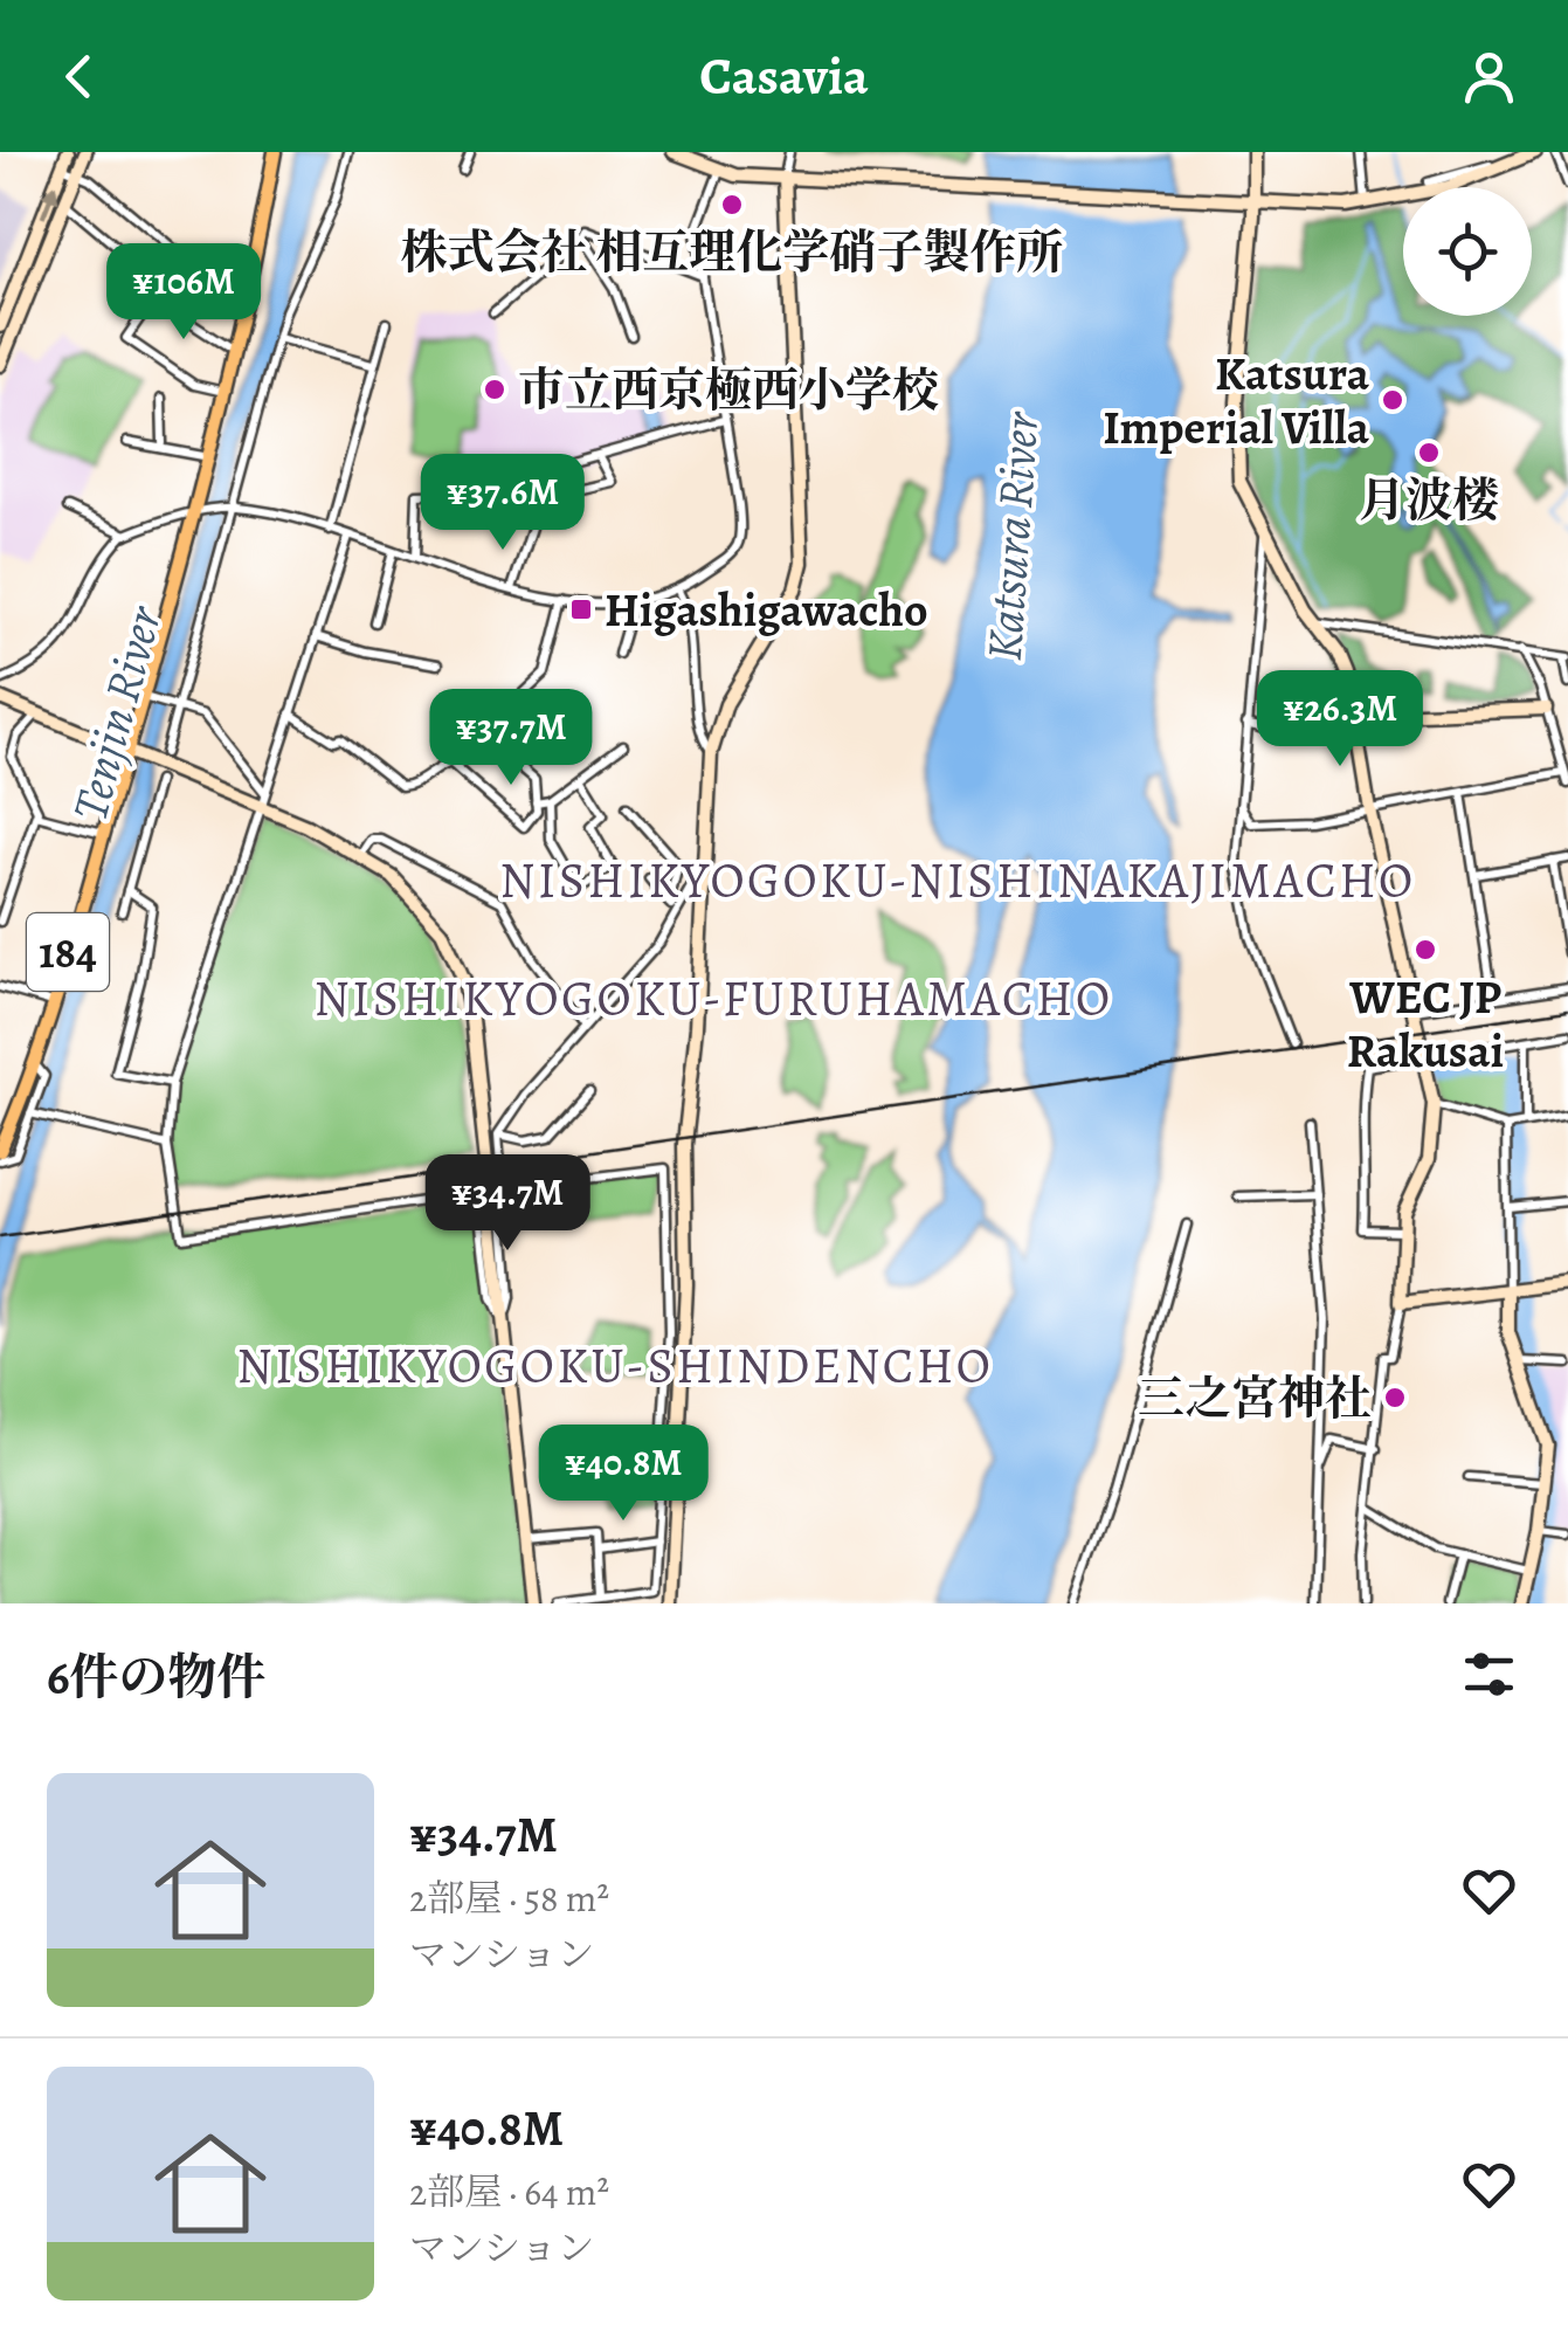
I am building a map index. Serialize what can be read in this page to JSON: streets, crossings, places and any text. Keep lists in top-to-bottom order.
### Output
{
  "streets": {
    "main road": ["184"]
  },
  "districts": ["NISHIKYOGOKU-NISHINAKAJIMACHO", "NISHIKYOGOKU-FURUHAMACHO", "NISHIKYOGOKU-SHINDENCHO"],
  "water": ["Katsura River", "Tenjin River"],
  "places": {
    "other": [
      "株式会社 相互理化学硝子製作所",
      "市立西京極西小学校",
      "Katsura Imperial Villa",
      "月波楼",
      "WEC JP Rakusai",
      "三之宮神社"
    ],
    "transit": ["Higashigawacho"]
  },
  "page": {
    "header": "Casavia",
    "price": [
      "¥106M",
      "¥37.6M",
      "¥26.3M",
      "¥37.7M",
      "¥34.7M",
      "¥40.8M"
    ],
    "heading": "6件の物件",
    "list": [
      {
        "name": "¥34.7M",
        "note": "2部屋 · 58 m² · マンション"
      },
      {
        "name": "¥40.8M",
        "note": "2部屋 · 64 m² · マンション"
      }
    ]
  }
}
